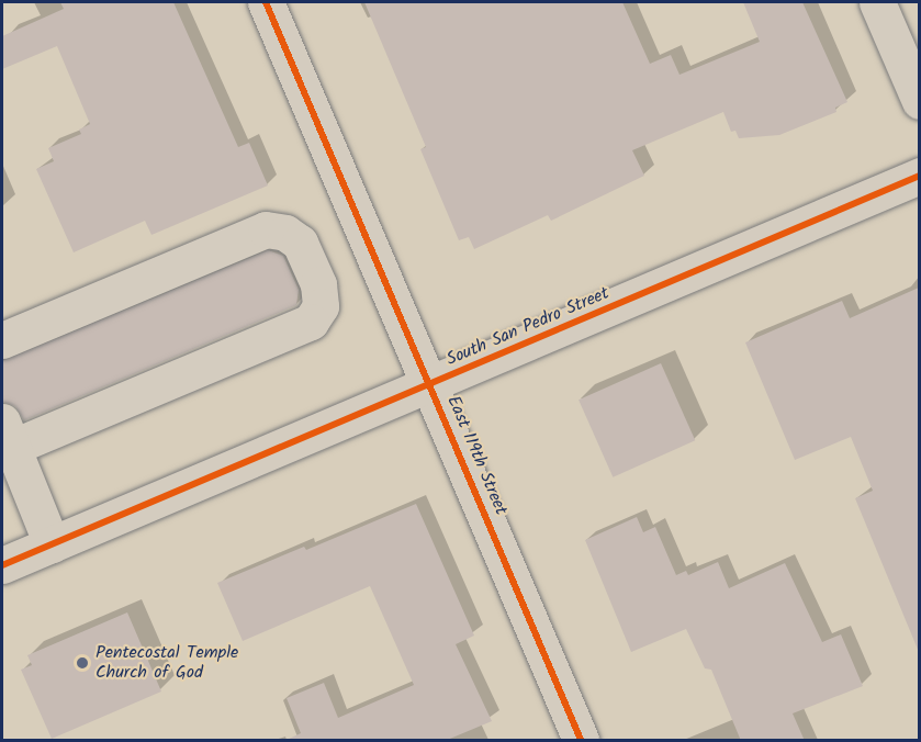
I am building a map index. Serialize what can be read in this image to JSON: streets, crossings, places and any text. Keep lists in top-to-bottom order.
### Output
{
  "streets": {
    "street": ["South San Pedro Street", "East 119th Street"]
  },
  "crossings": [
    ["South San Pedro Street", "East 119th Street"]
  ],
  "places": ["Pentecostal Temple Church of God"]
}
